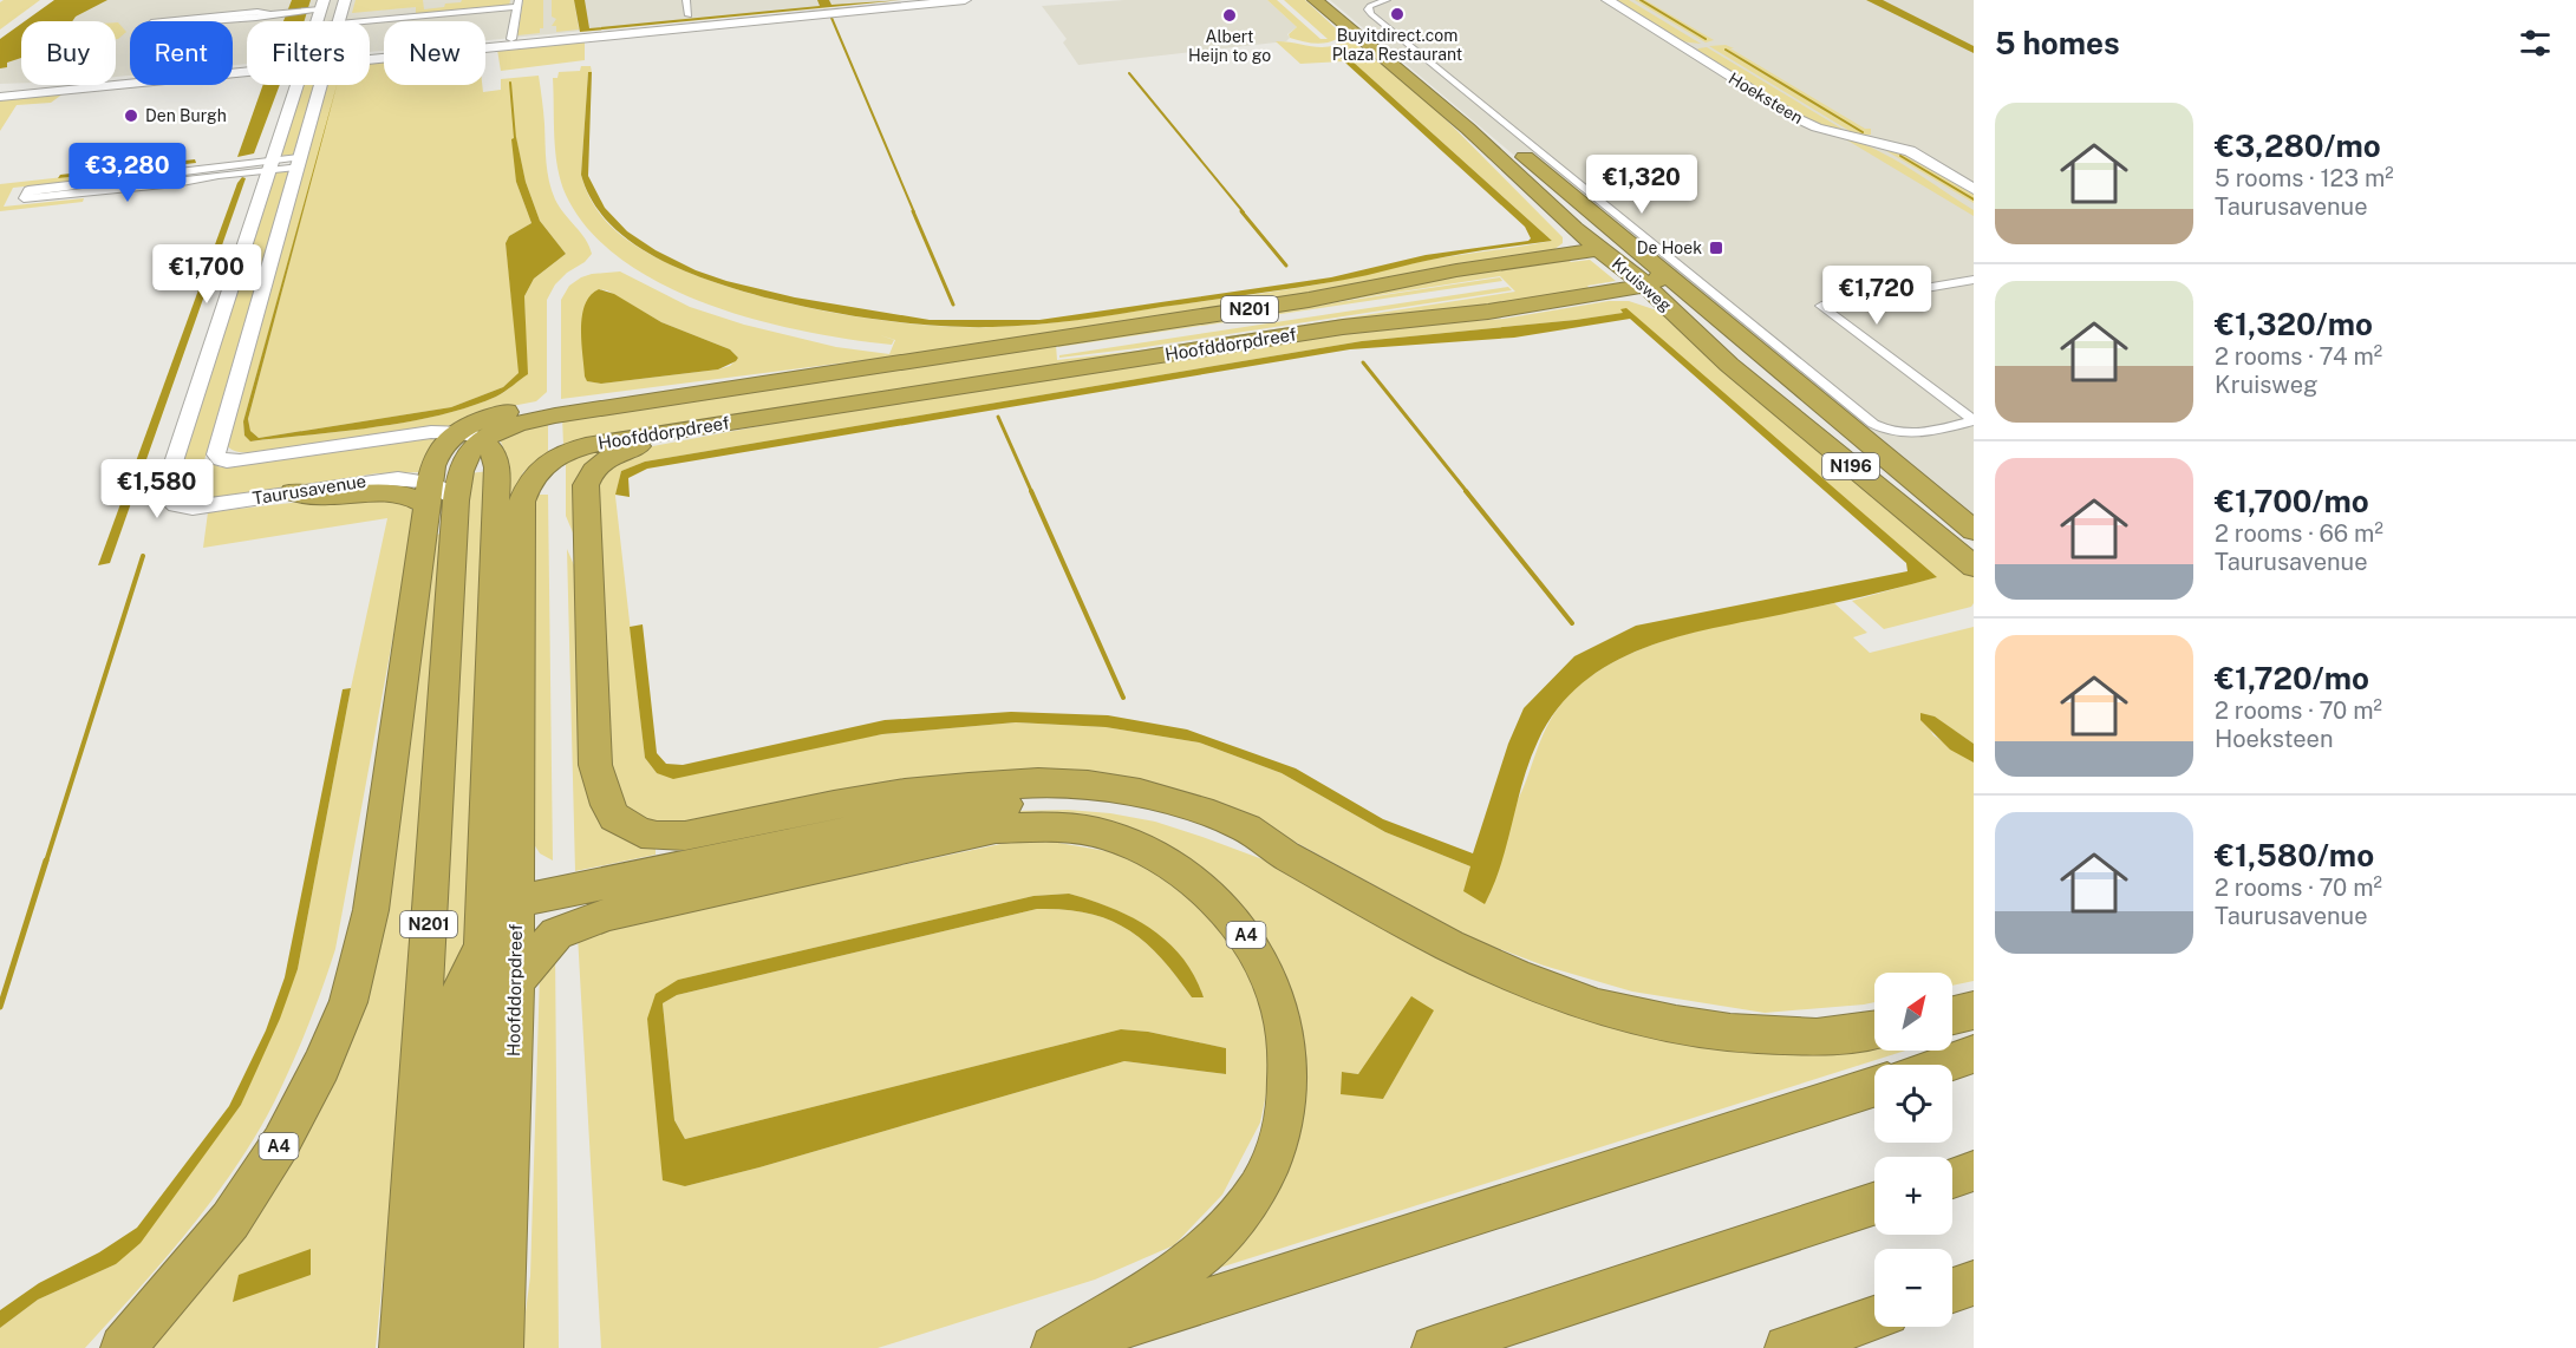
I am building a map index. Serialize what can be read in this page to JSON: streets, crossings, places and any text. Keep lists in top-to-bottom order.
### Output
{
  "streets": {
    "highway": [
      "Kruisweg",
      "N201",
      "Hoofddorpdreef",
      "N196",
      "A4"
    ],
    "main road": ["Hoeksteen", "Taurusavenue"]
  },
  "crossings": [
    ["Kruisweg", "Hoofddorpdreef"],
    ["Kruisweg", "N196"],
    ["Hoofddorpdreef", "N196"],
    ["Hoofddorpdreef", "A4"]
  ],
  "places": {
    "other": ["Buyitdirect.com Plaza Restaurant", "Albert Heijn to go", "Den Burgh"],
    "transit": ["De Hoek"]
  },
  "north": "top right",
  "page": {
    "heading": "5 homes",
    "chip": [
      "Buy",
      "Rent",
      "Filters",
      "New"
    ],
    "list": [
      {
        "name": "€3,280/mo",
        "note": "5 rooms · 123 m² · Taurusavenue"
      },
      {
        "name": "€1,320/mo",
        "note": "2 rooms · 74 m² · Kruisweg"
      },
      {
        "name": "€1,700/mo",
        "note": "2 rooms · 66 m² · Taurusavenue"
      },
      {
        "name": "€1,720/mo",
        "note": "2 rooms · 70 m² · Hoeksteen"
      },
      {
        "name": "€1,580/mo",
        "note": "2 rooms · 70 m² · Taurusavenue"
      }
    ],
    "price": [
      "€3,280",
      "€1,320",
      "€1,700",
      "€1,720",
      "€1,580"
    ],
    "map_buttons": ["+", "−"]
  }
}
